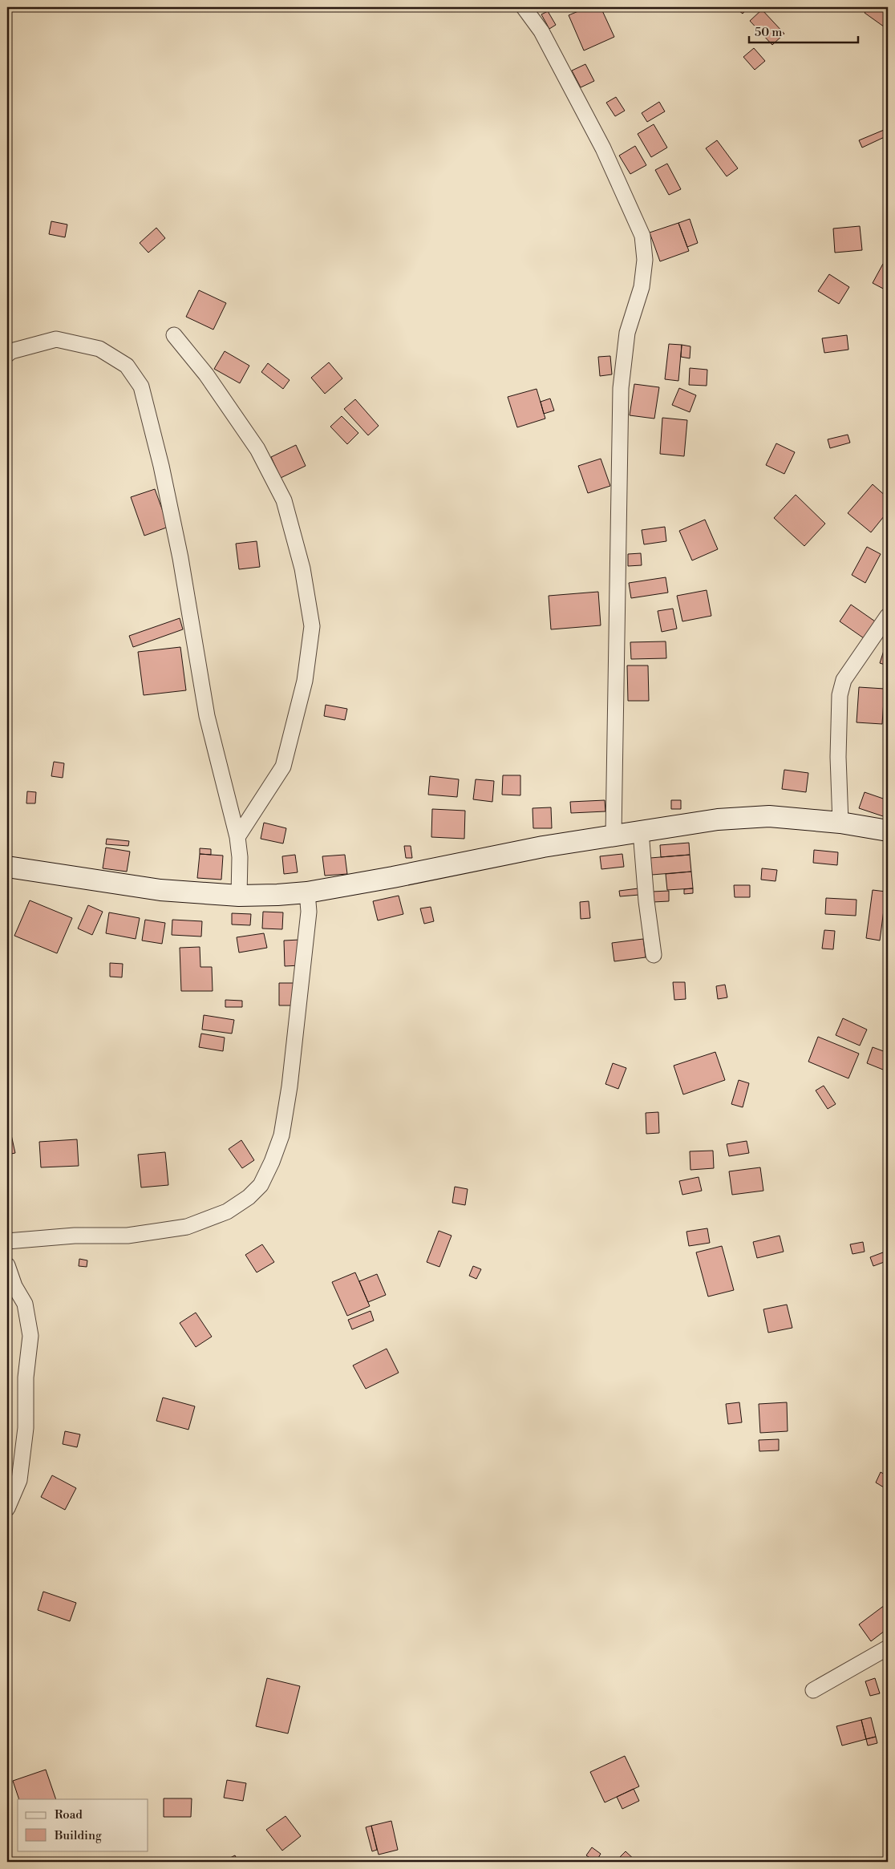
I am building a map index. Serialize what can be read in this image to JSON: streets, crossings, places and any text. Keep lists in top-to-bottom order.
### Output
{
  "legend": ["Road", "Building"],
  "scale_bar": "50 m"
}
